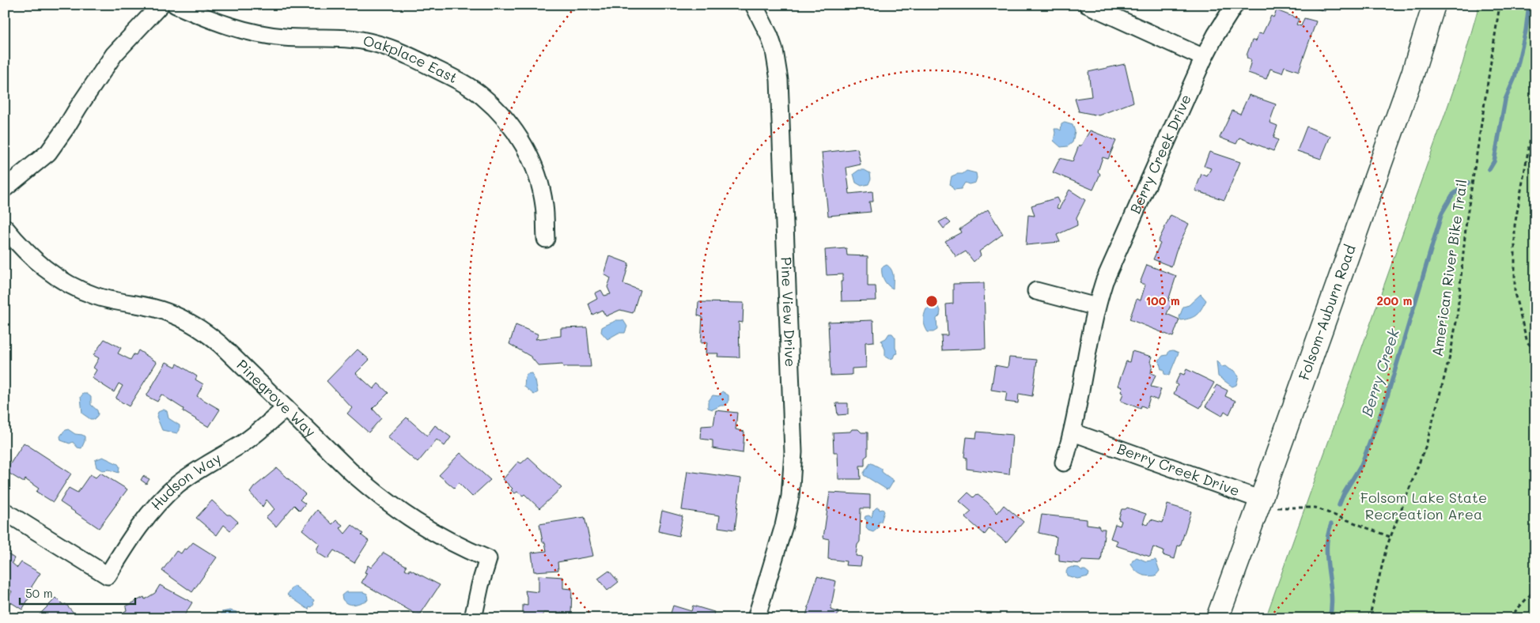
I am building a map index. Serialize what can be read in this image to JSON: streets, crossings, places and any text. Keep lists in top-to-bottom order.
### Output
{
  "streets": {
    "main road": ["Folsom-Auburn Road"],
    "street": [
      "Oakplace East",
      "Berry Creek Drive",
      "Pine View Drive",
      "Pinegrove Way",
      "Hudson Way"
    ],
    "path": ["American River Bike Trail"]
  },
  "crossings": [
    ["Berry Creek Drive", "Folsom-Auburn Road"],
    ["Pinegrove Way", "Hudson Way"]
  ],
  "water": ["Berry Creek"],
  "parks": ["Folsom Lake State Recreation Area"],
  "scale_bar": "50 m",
  "rings": ["100 m", "200 m"]
}
